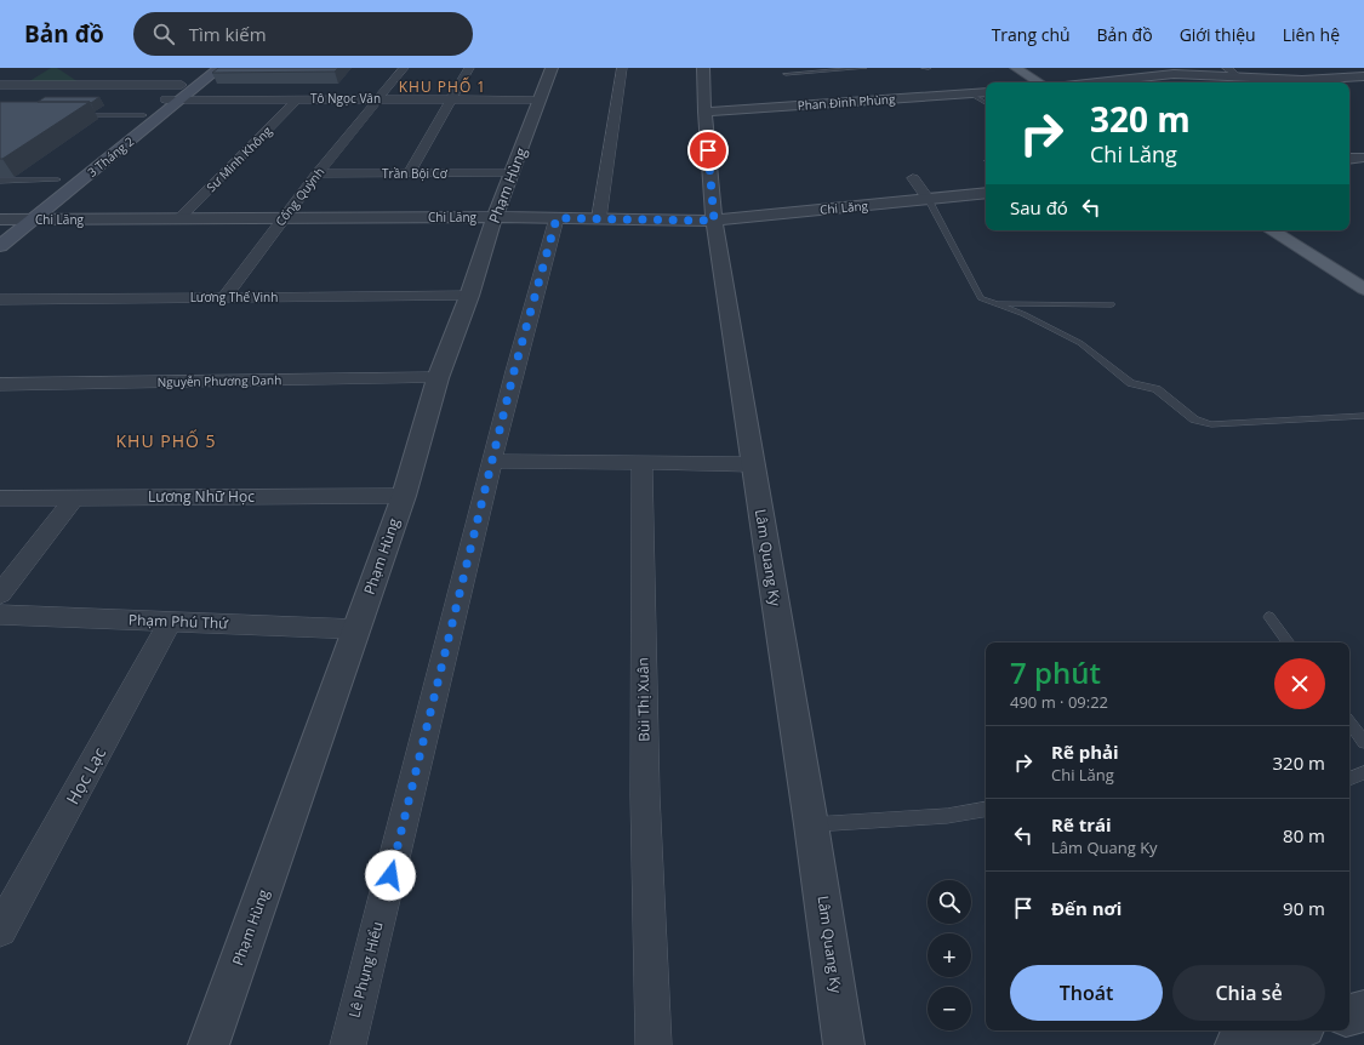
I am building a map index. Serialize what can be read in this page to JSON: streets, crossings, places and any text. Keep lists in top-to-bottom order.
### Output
{
  "streets": {
    "main road": ["3 Tháng 2"],
    "street": [
      "Tô Ngọc Vân",
      "Phan Đình Phùng",
      "Sư Minh Không",
      "Trần Bội Cơ",
      "Phạm Hùng",
      "Cống Quỳnh",
      "Chi Lăng",
      "Lương Thế Vinh",
      "Nguyễn Phương Danh",
      "Lương Nhữ Học",
      "Lâm Quang Ky",
      "Phạm Phú Thứ",
      "Bùi Thị Xuân",
      "Học Lạc",
      "Lê Phụng Hiểu"
    ]
  },
  "crossings": [
    ["Tô Ngọc Vân", "3 Tháng 2"],
    ["Tô Ngọc Vân", "Sư Minh Không"],
    ["Tô Ngọc Vân", "Phạm Hùng"],
    ["Tô Ngọc Vân", "Cống Quỳnh"],
    ["Phan Đình Phùng", "Lâm Quang Ky"],
    ["3 Tháng 2", "Chi Lăng"],
    ["Sư Minh Không", "Chi Lăng"],
    ["Trần Bội Cơ", "Phạm Hùng"],
    ["Trần Bội Cơ", "Cống Quỳnh"],
    ["Phạm Hùng", "Chi Lăng"],
    ["Phạm Hùng", "Lương Thế Vinh"],
    ["Phạm Hùng", "Nguyễn Phương Danh"],
    ["Phạm Hùng", "Lương Nhữ Học"],
    ["Phạm Hùng", "Phạm Phú Thứ"],
    ["Cống Quỳnh", "Chi Lăng"],
    ["Cống Quỳnh", "Lương Thế Vinh"],
    ["Chi Lăng", "Lâm Quang Ky"],
    ["Chi Lăng", "Lê Phụng Hiểu"],
    ["Phạm Phú Thứ", "Học Lạc"]
  ],
  "districts": ["KHU PHỐ 1", "KHU PHỐ 5"],
  "page": {
    "header": "Bản đồ",
    "search": "Tìm kiếm",
    "nav": [
      "Trang chủ",
      "Bản đồ",
      "Giới thiệu",
      "Liên hệ"
    ],
    "turn": ["320 m", "Chi Lăng"],
    "then": "Sau đó",
    "heading": ["7 phút", "490 m · 09:22"],
    "list": [
      {
        "name": "Rẽ phải",
        "note": "Chi Lăng",
        "value": "320 m"
      },
      {
        "name": "Rẽ trái",
        "note": "Lâm Quang Ky",
        "value": "80 m"
      },
      {
        "name": "Đến nơi",
        "value": "90 m"
      }
    ],
    "map_buttons": ["+", "−"],
    "buttons": ["Thoát", "Chia sẻ"]
  }
}
